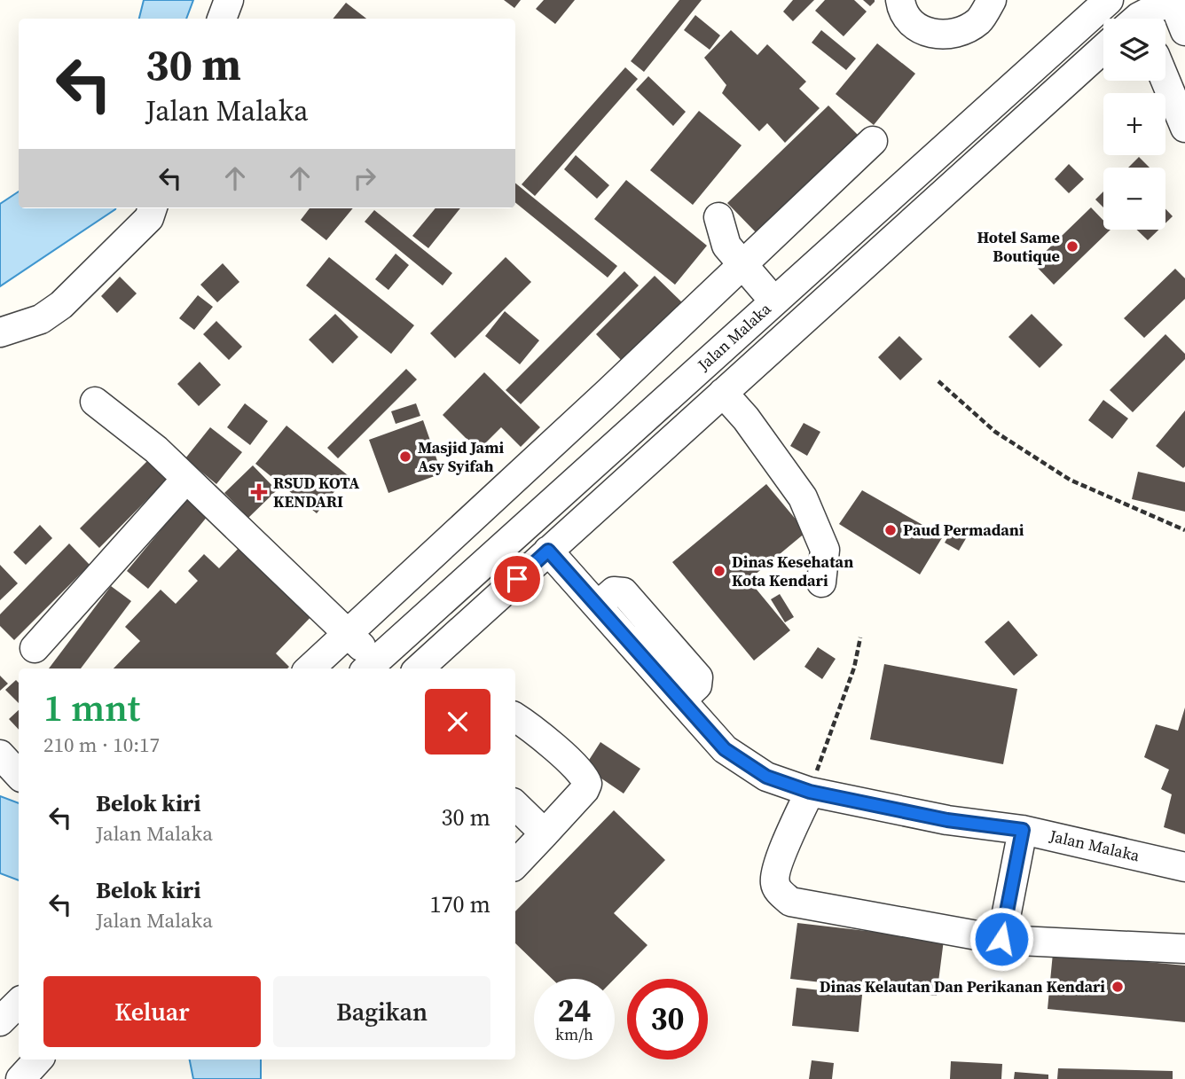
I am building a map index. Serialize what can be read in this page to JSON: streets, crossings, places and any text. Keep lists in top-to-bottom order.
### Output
{
  "streets": {
    "street": ["Jalan Malaka"]
  },
  "places": {
    "other": [
      "Hotel Same Boutique",
      "Masjid Jami Asy Syifah",
      "Paud Permadani",
      "Dinas Kesehatan Kota Kendari",
      "Dinas Kelautan Dan Perikanan Kendari"
    ],
    "health": ["RSUD KOTA KENDARI"]
  },
  "page": {
    "map_buttons": ["+", "−"],
    "turn": ["30 m", "Jalan Malaka"],
    "heading": ["1 mnt", "210 m · 10:17"],
    "list": [
      {
        "name": "Belok kiri",
        "note": "Jalan Malaka",
        "value": "30 m"
      },
      {
        "name": "Belok kiri",
        "note": "Jalan Malaka",
        "value": "170 m"
      }
    ],
    "buttons": ["Keluar", "Bagikan"],
    "speed": "24 km/h",
    "limit": "30"
  }
}
